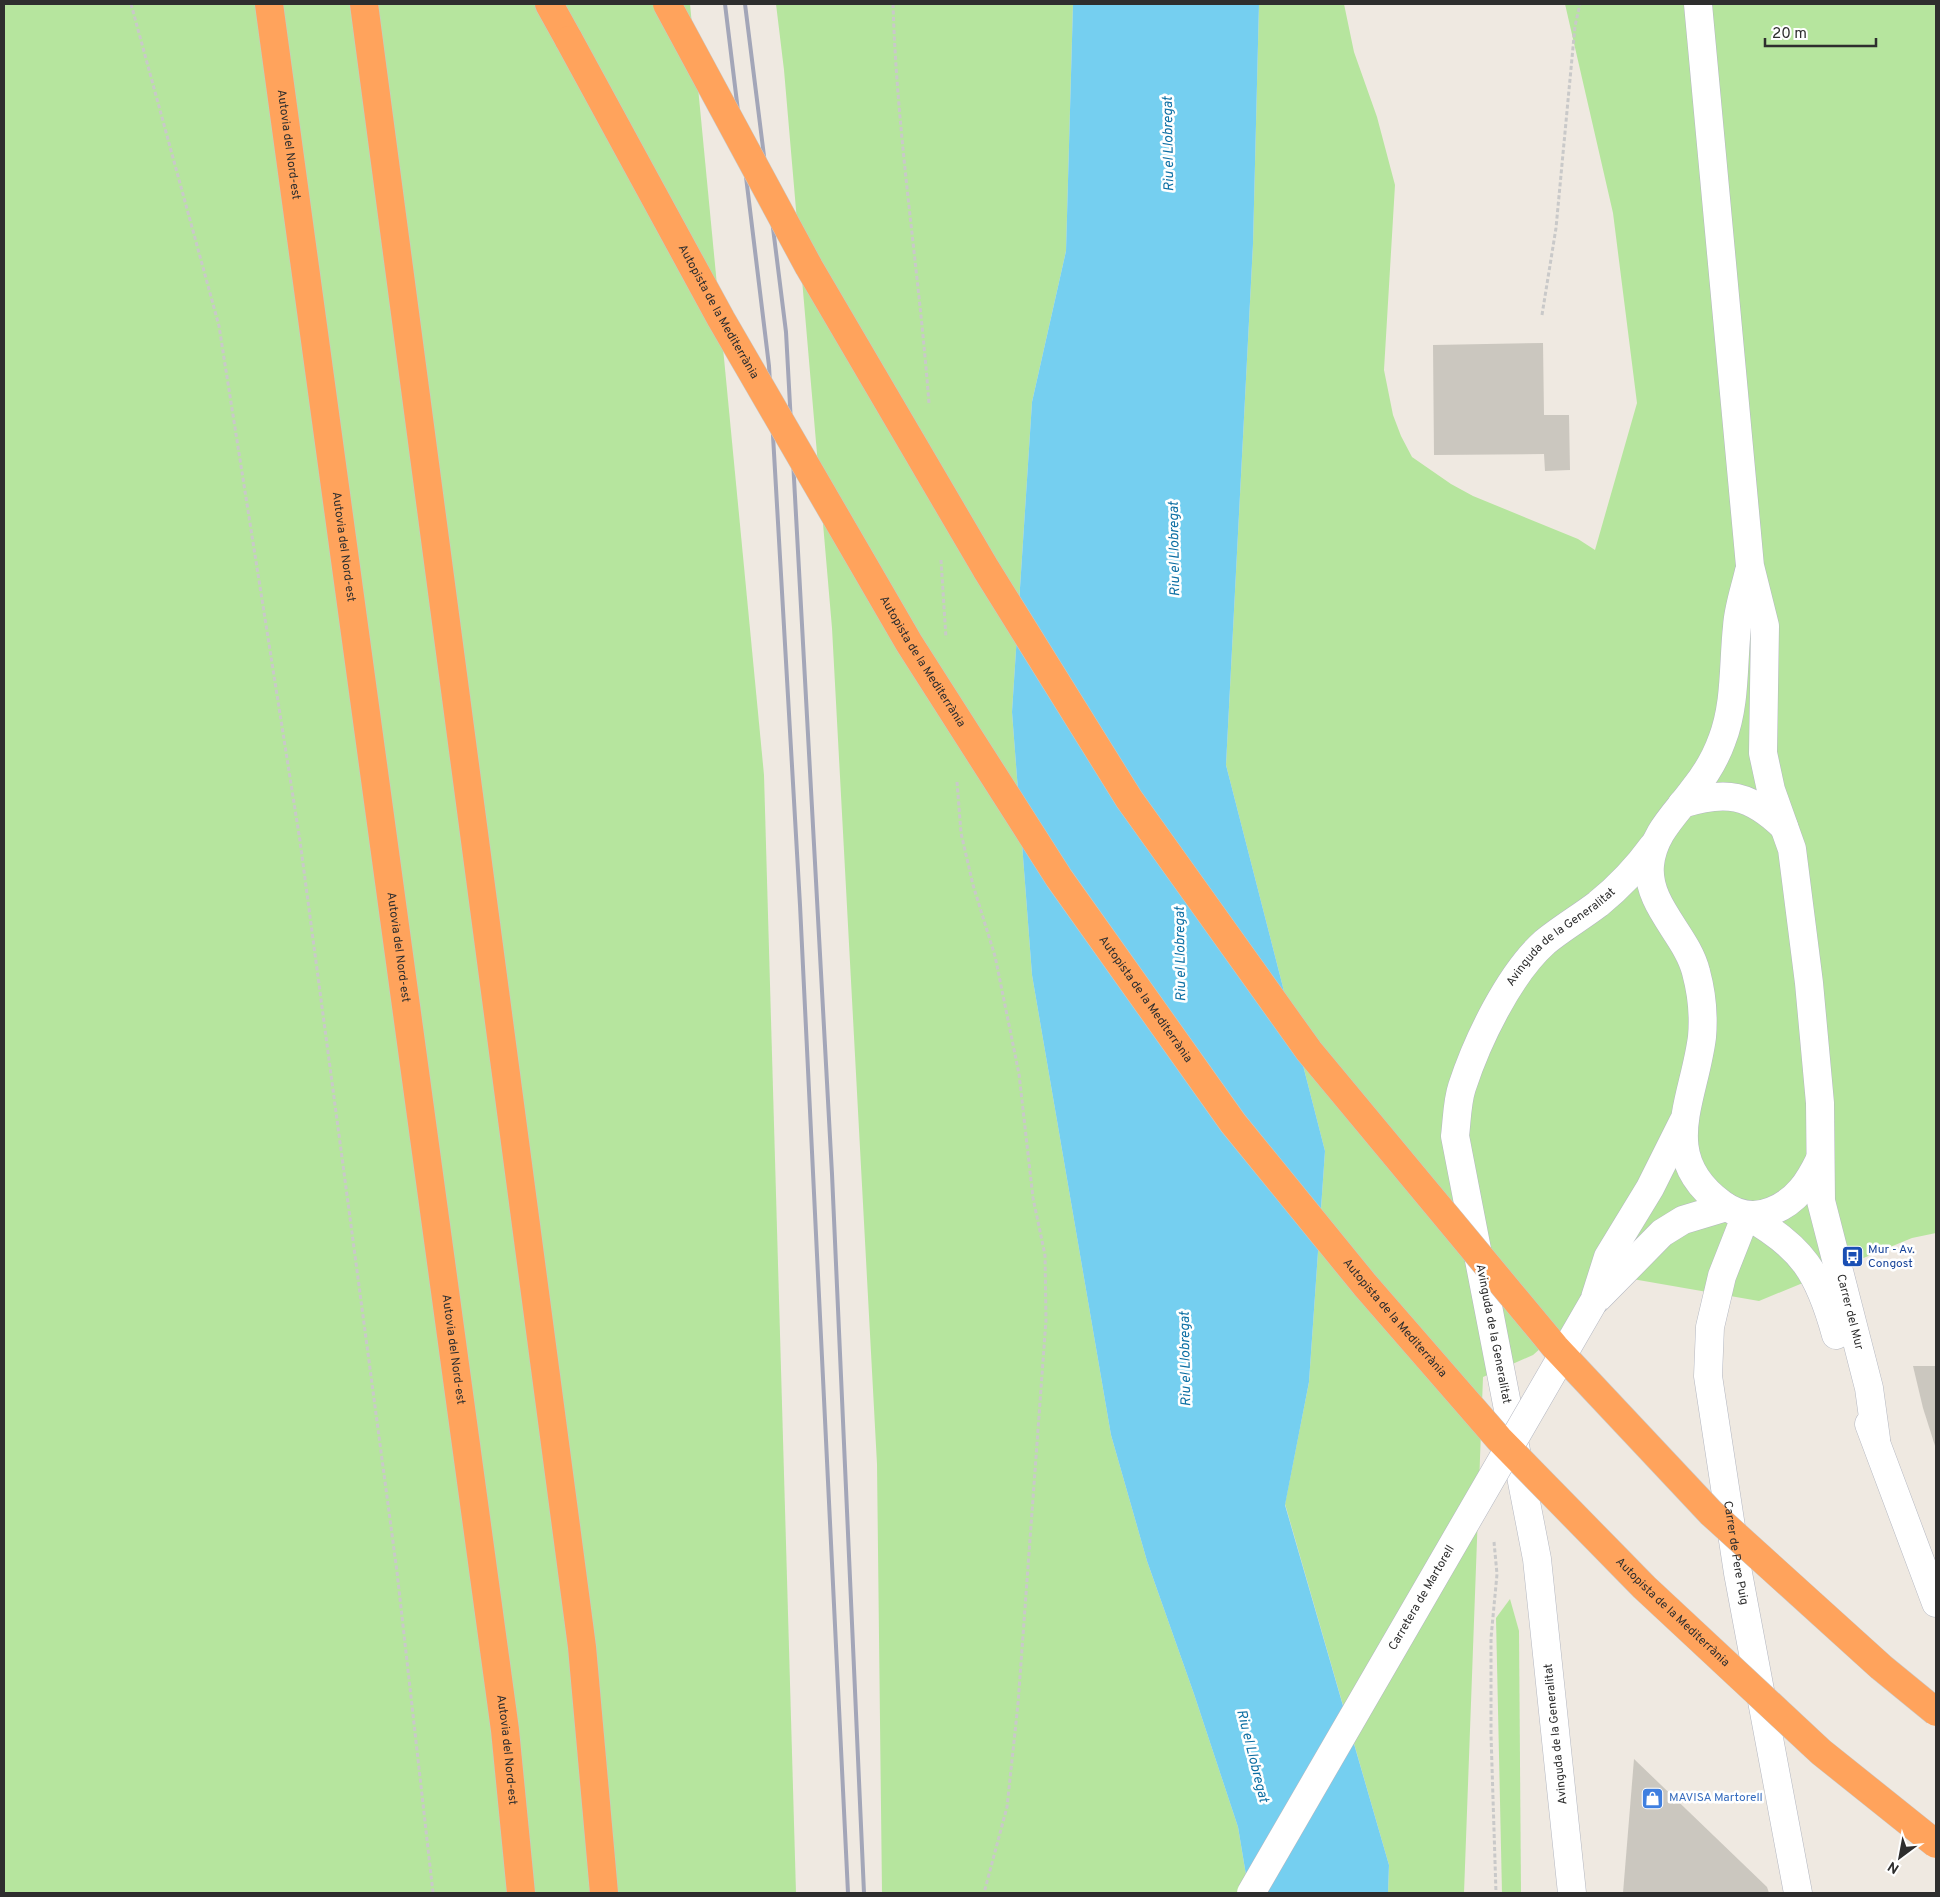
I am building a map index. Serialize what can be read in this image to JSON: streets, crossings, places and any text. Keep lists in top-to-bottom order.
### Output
{
  "streets": {
    "highway": ["Autovia del Nord-est", "Autopista de la Mediterrània"],
    "main road": [
      "Avinguda de la Generalitat",
      "Carrer del Mur",
      "Carrer de Pere Puig",
      "Carretera de Martorell"
    ]
  },
  "crossings": [
    ["Avinguda de la Generalitat", "Carrer del Mur"],
    ["Carrer del Mur", "Carrer de Pere Puig"]
  ],
  "water": ["Riu el Llobregat"],
  "places": {
    "bus stop": ["Mur - Av. Congost"],
    "shop": ["MAVISA Martorell"]
  },
  "scale_bar": "20 m",
  "north": "bottom left"
}
